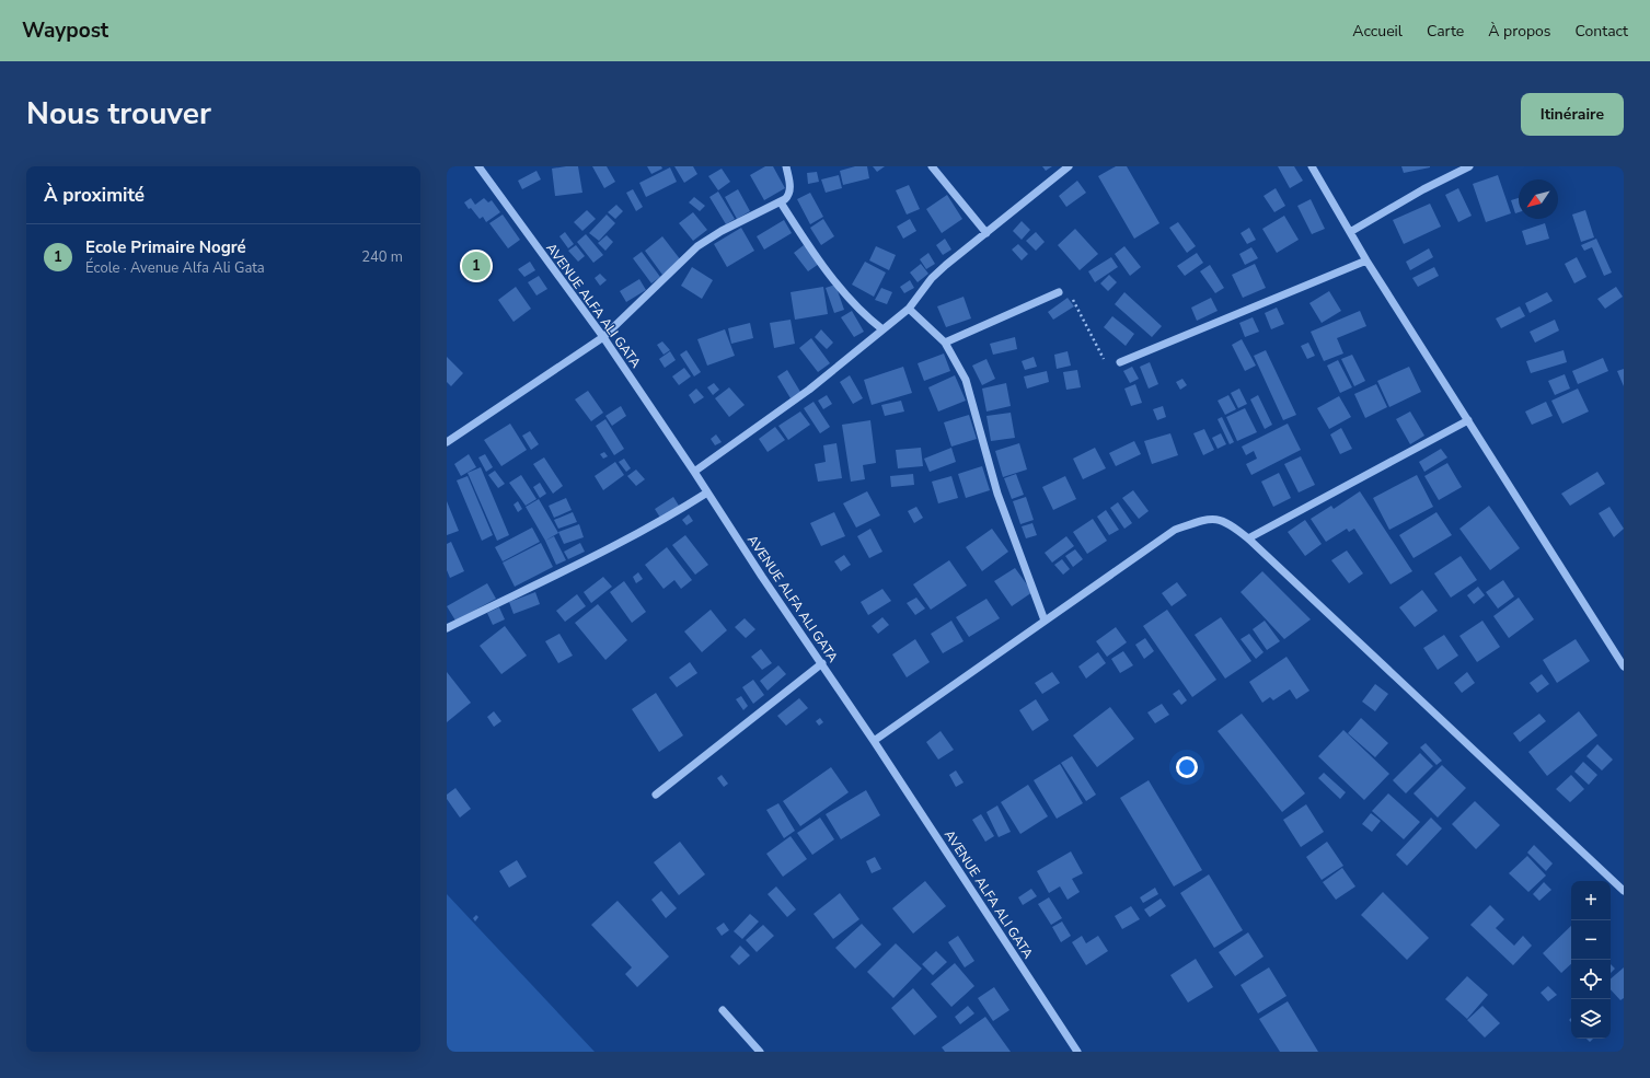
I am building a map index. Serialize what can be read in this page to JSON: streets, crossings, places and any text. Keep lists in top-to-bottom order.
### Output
{
  "streets": {
    "street": ["AVENUE ALFA ALI GATA"]
  },
  "north": "bottom left",
  "page": {
    "header": "Waypost",
    "nav": [
      "Accueil",
      "Carte",
      "À propos",
      "Contact"
    ],
    "title": "Nous trouver",
    "buttons": "Itinéraire",
    "heading": "À proximité",
    "list": [
      {
        "mark": "1",
        "name": "Ecole Primaire Nogré",
        "note": "École · Avenue Alfa Ali Gata",
        "value": "240 m"
      }
    ],
    "pins": "1",
    "map_buttons": ["+", "−"]
  }
}
